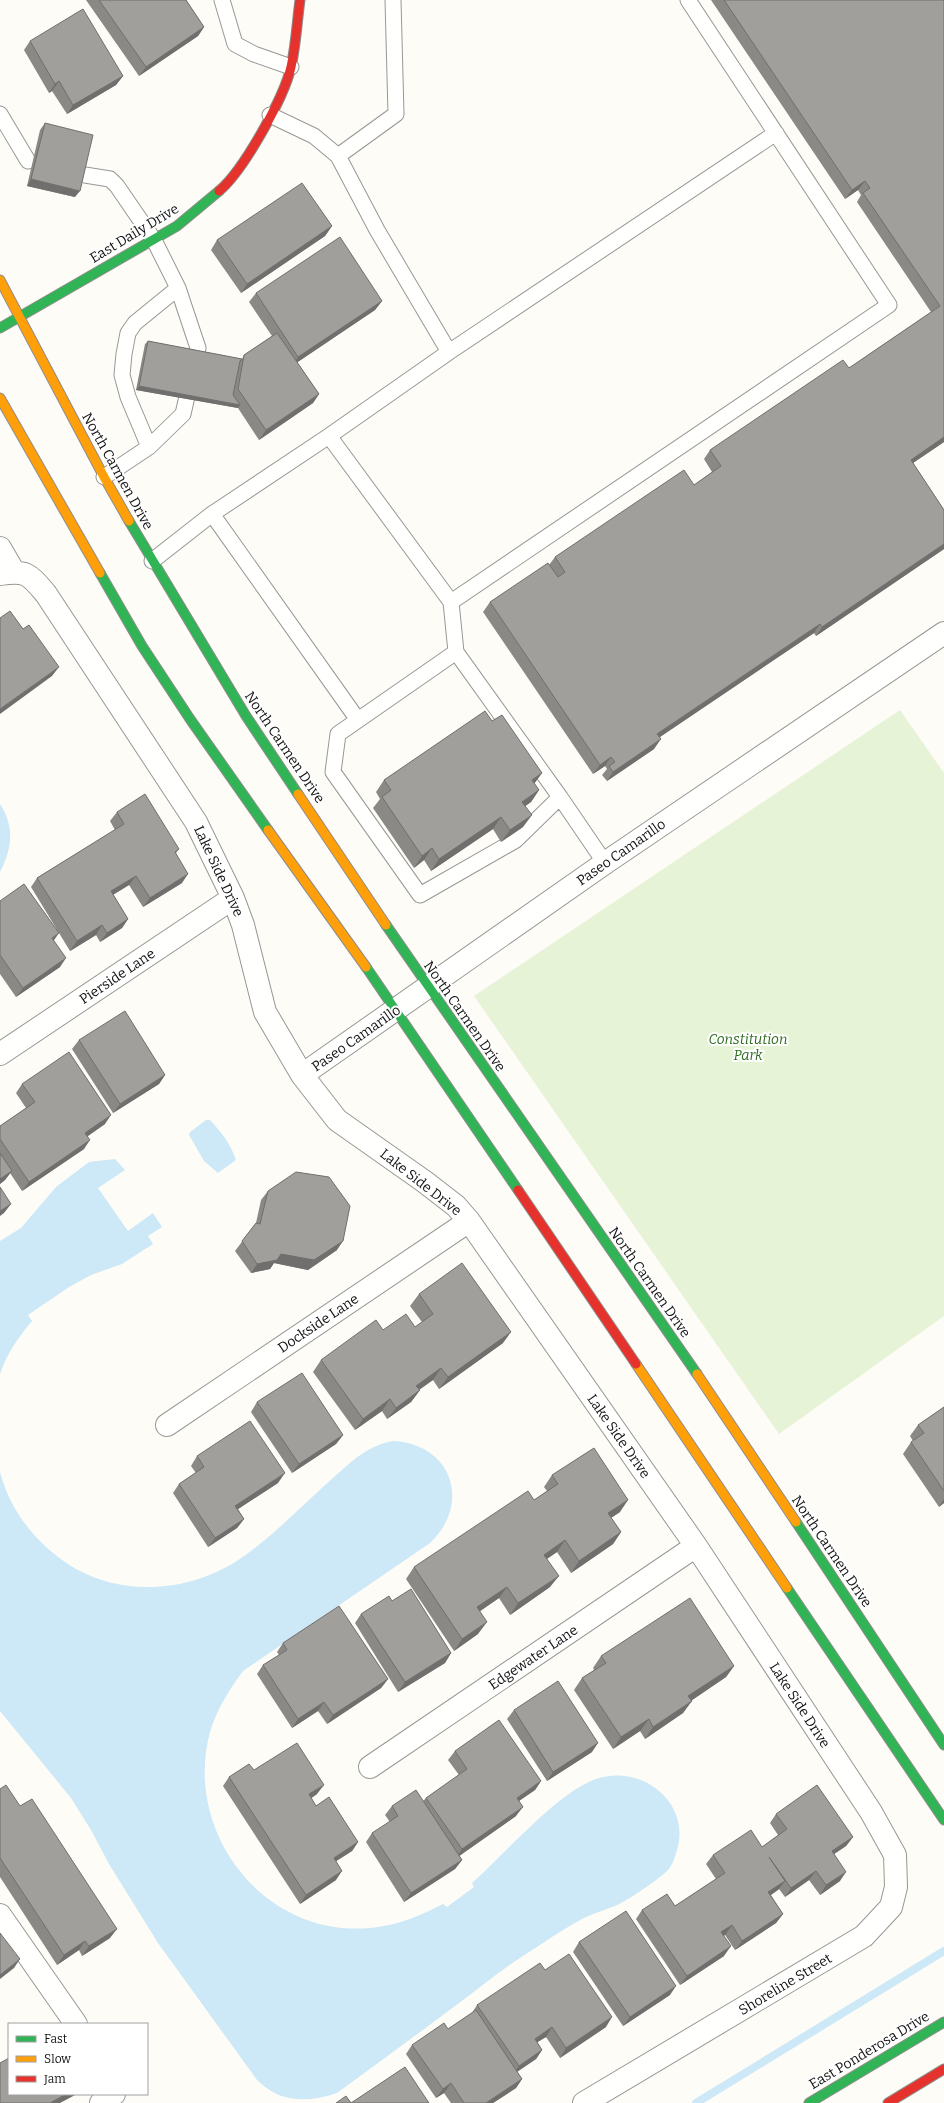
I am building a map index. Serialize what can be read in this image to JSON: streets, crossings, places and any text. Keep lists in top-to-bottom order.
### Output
{
  "streets": {
    "main road": ["East Daily Drive", "North Carmen Drive", "East Ponderosa Drive"],
    "street": [
      "Paseo Camarillo",
      "Lake Side Drive",
      "Pierside Lane",
      "Dockside Lane",
      "Edgewater Lane",
      "Shoreline Street"
    ]
  },
  "crossings": [
    ["East Daily Drive", "North Carmen Drive"],
    ["North Carmen Drive", "Paseo Camarillo"],
    ["Paseo Camarillo", "Lake Side Drive"],
    ["Lake Side Drive", "Pierside Lane"],
    ["Lake Side Drive", "Dockside Lane"],
    ["Lake Side Drive", "Edgewater Lane"],
    ["Lake Side Drive", "Shoreline Street"]
  ],
  "parks": ["Constitution Park"],
  "legend": ["Fast", "Slow", "Jam"]
}
